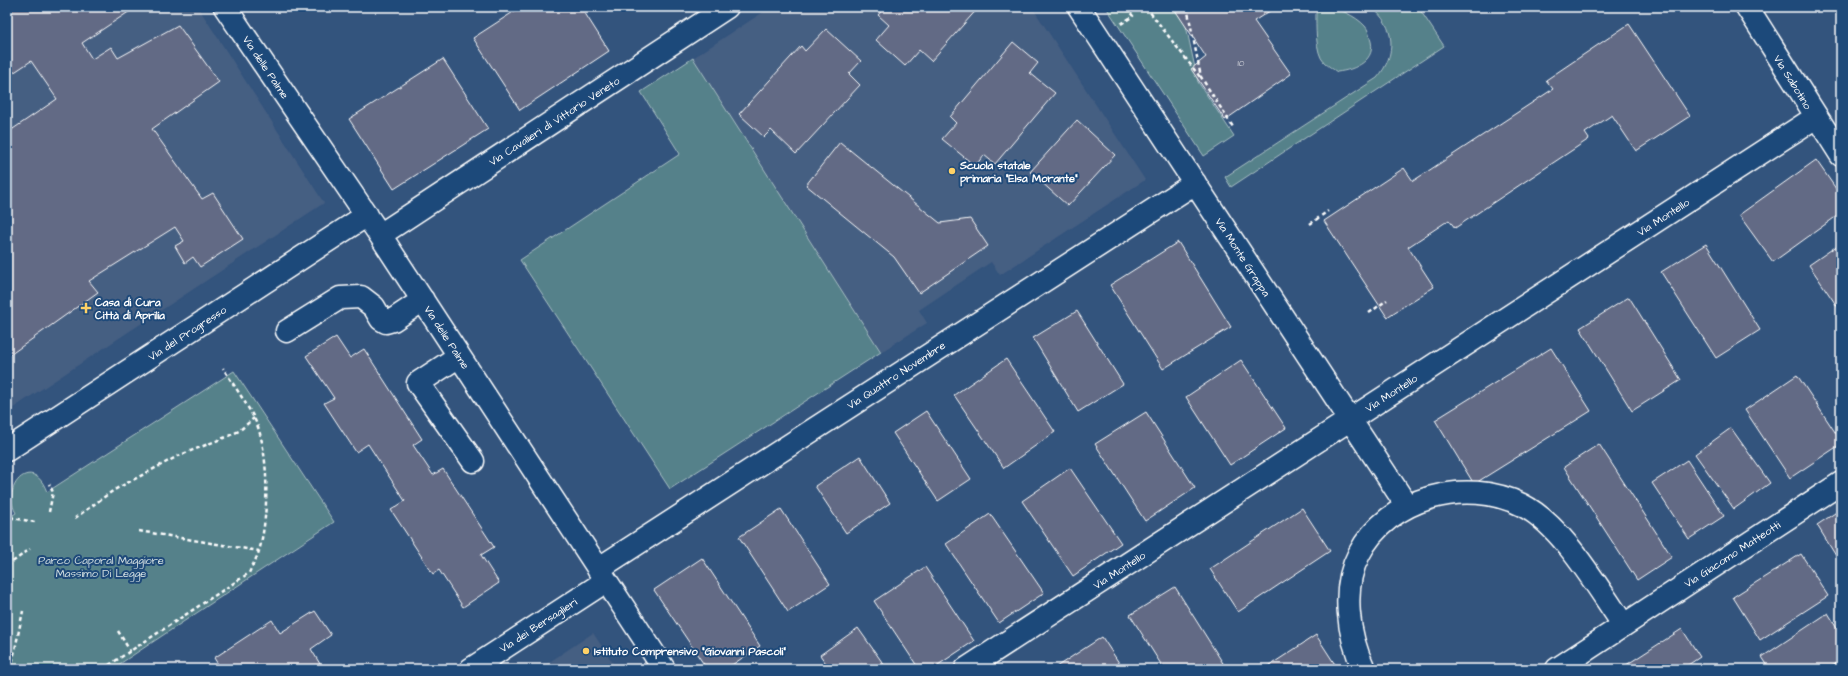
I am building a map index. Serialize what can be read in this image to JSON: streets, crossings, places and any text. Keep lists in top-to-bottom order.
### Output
{
  "streets": {
    "street": [
      "Via delle Palme",
      "Via Sabotino",
      "Via Cavalieri di Vittorio Veneto",
      "Via Montello",
      "Via Monte Grappa",
      "Via del Progresso",
      "Via Quattro Novembre",
      "Via Giacomo Matteotti",
      "Via dei Bersaglieri"
    ]
  },
  "crossings": [
    ["Via delle Palme", "Via Cavalieri di Vittorio Veneto"],
    ["Via delle Palme", "Via del Progresso"],
    ["Via delle Palme", "Via Quattro Novembre"],
    ["Via delle Palme", "Via dei Bersaglieri"],
    ["Via Sabotino", "Via Montello"],
    ["Via Montello", "Via Monte Grappa"],
    ["Via Monte Grappa", "Via Quattro Novembre"],
    ["Via Quattro Novembre", "Via dei Bersaglieri"]
  ],
  "parks": ["Parco Caporal Maggiore Massimo Di Legge"],
  "places": {
    "other": ["Scuola statale primaria \"Elsa Morante\"", "Istituto Comprensivo \"Giovanni Pascoli\""],
    "health": ["Casa di Cura Città di Aprilia"]
  },
  "house_numbers": ["10"]
}
